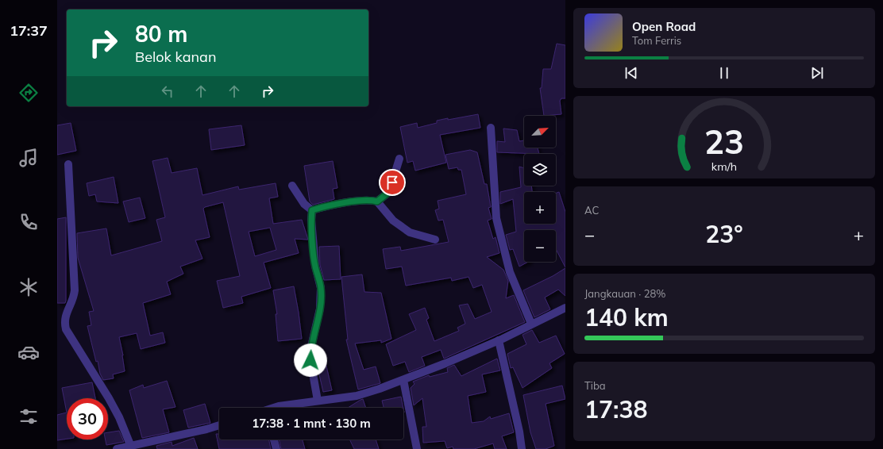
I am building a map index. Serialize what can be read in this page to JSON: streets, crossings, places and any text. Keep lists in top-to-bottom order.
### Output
{
  "north": "top right",
  "page": {
    "tabs": "17:37",
    "turn": ["80 m", "Belok kanan"],
    "song": ["Open Road", "Tom Ferris"],
    "map_buttons": ["+", "−"],
    "tile": [
      "AC",
      ["Jangkauan · 28%", "140 km"],
      ["Tiba", "17:38"]
    ],
    "heat": ["−", "23°", "+"],
    "limit": "30",
    "trip": "17:38 · 1 mnt · 130 m",
    "gauge": ["23", "km/h"]
  }
}
